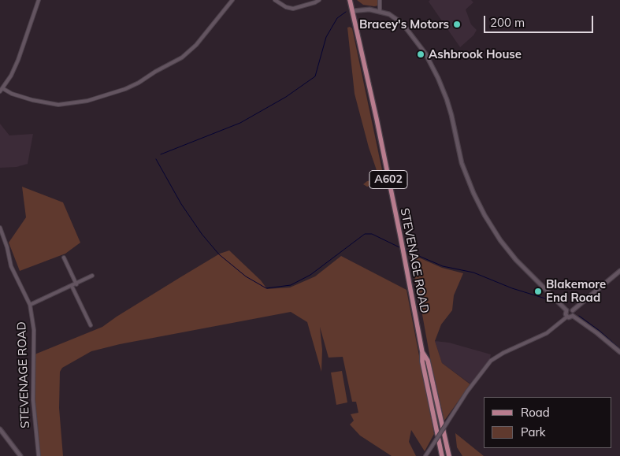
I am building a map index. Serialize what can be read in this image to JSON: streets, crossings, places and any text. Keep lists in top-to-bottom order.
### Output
{
  "streets": {
    "main road": ["A602", "STEVENAGE ROAD"]
  },
  "crossings": [
    ["A602", "STEVENAGE ROAD"]
  ],
  "places": ["Bracey's Motors", "Ashbrook House", "Blakemore End Road"],
  "legend": ["Road", "Park"],
  "scale_bar": "200 m"
}
